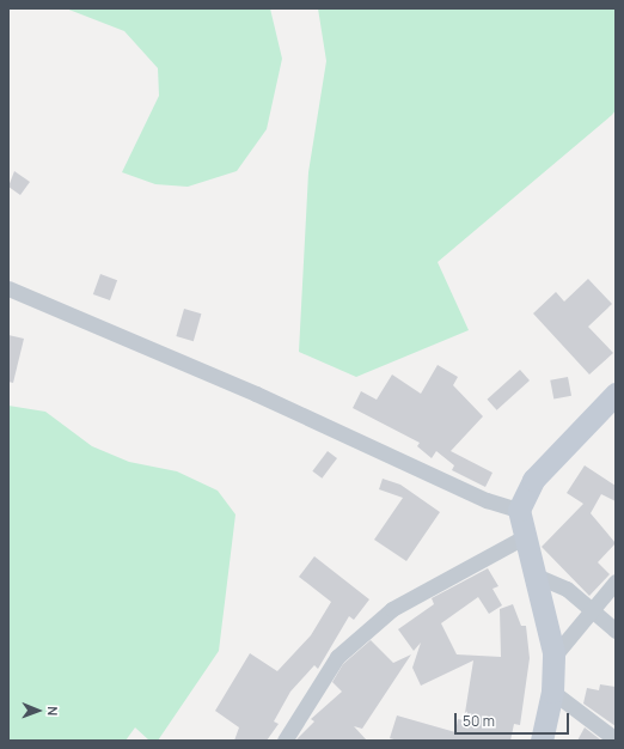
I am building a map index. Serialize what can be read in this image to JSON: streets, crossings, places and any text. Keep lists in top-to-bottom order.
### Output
{
  "scale_bar": "50 m",
  "north": "right"
}
